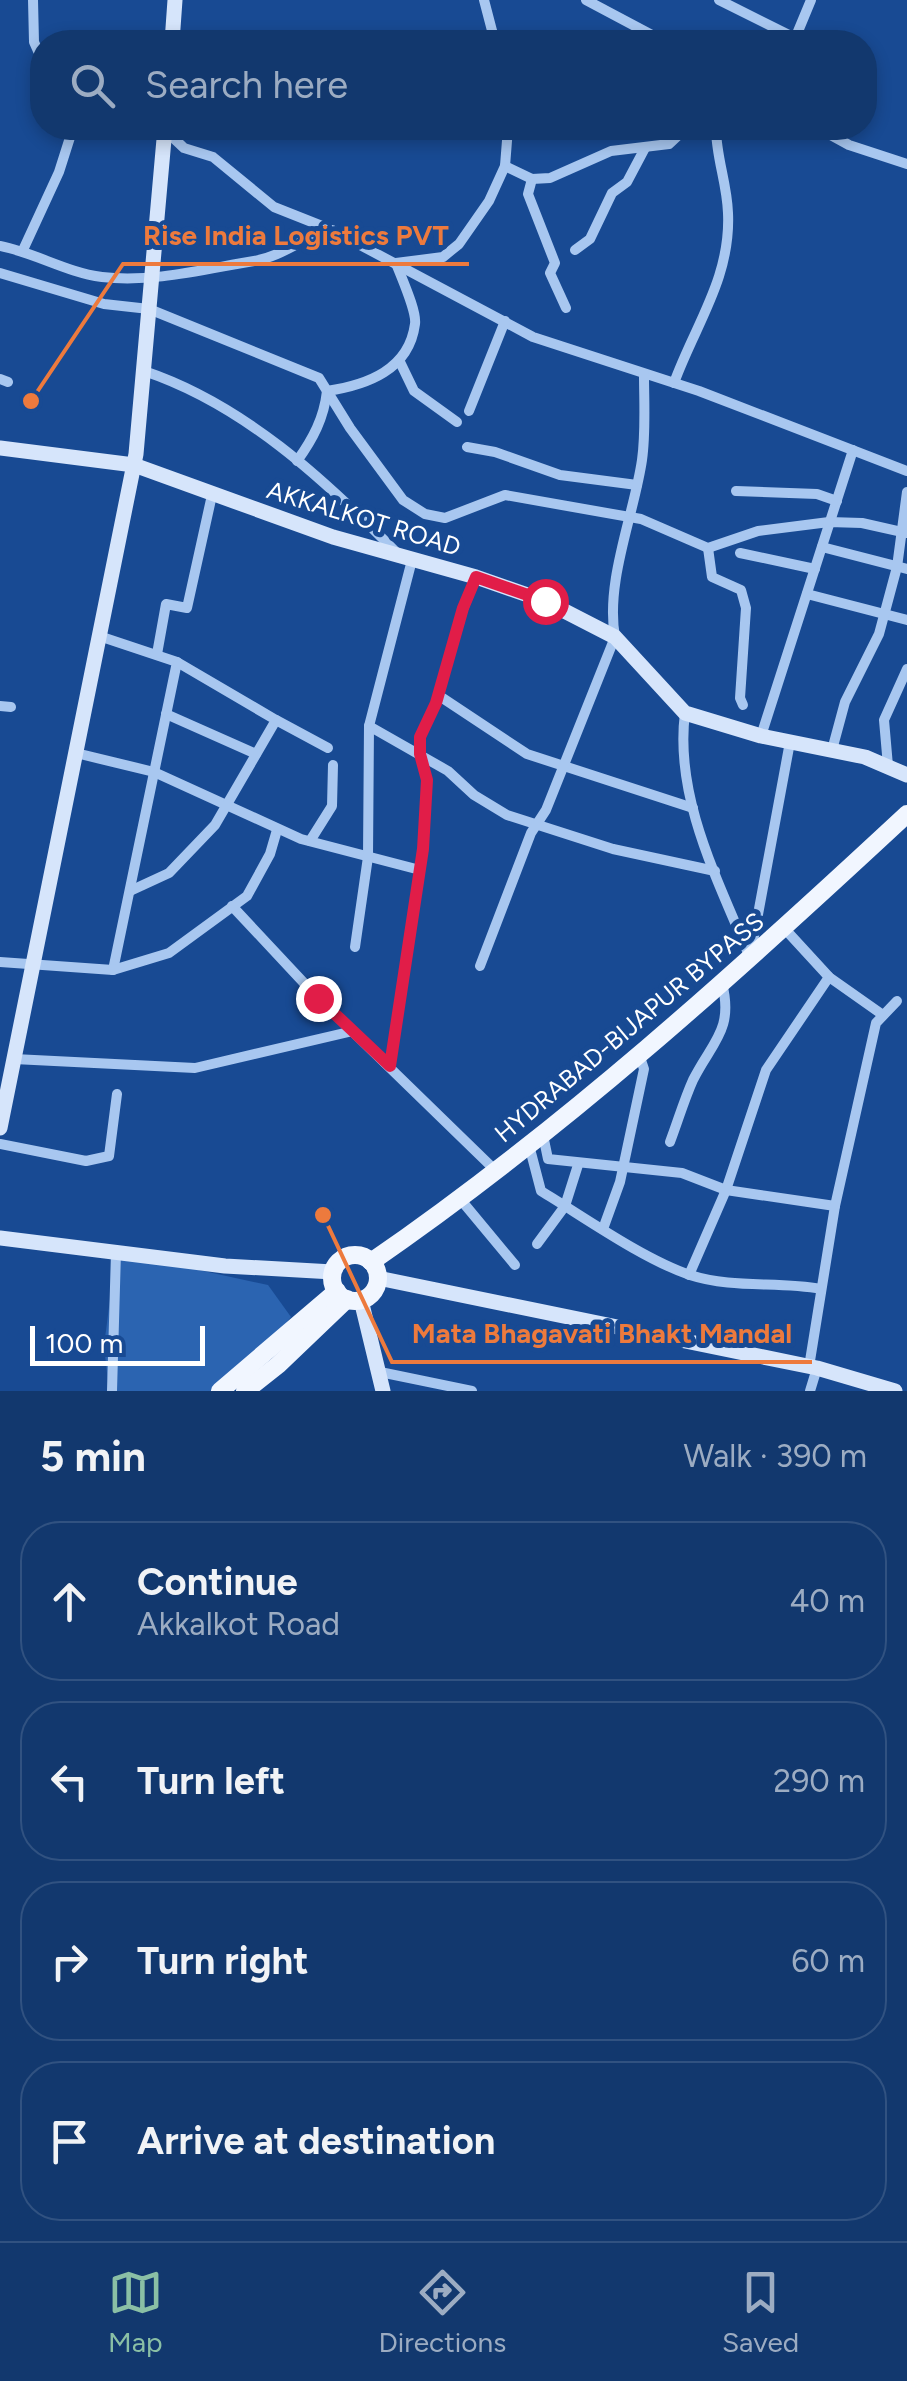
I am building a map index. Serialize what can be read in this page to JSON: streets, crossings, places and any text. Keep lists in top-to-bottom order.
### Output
{
  "streets": {
    "main road": ["HYDRABAD-BIJAPUR BYPASS"],
    "street": ["AKKALKOT ROAD"]
  },
  "places": ["Rise India Logistics PVT", "Mata Bhagavati Bhakt Mandal"],
  "scale_bar": "100 m",
  "page": {
    "search": "Search here",
    "scale": "100 m",
    "heading": ["5 min", "Walk · 390 m"],
    "list": [
      ["Continue", "Akkalkot Road", "40 m"],
      ["Turn left", "290 m"],
      ["Turn right", "60 m"],
      "Arrive at destination"
    ],
    "nav": ["Map", "Directions", "Saved"]
  }
}
